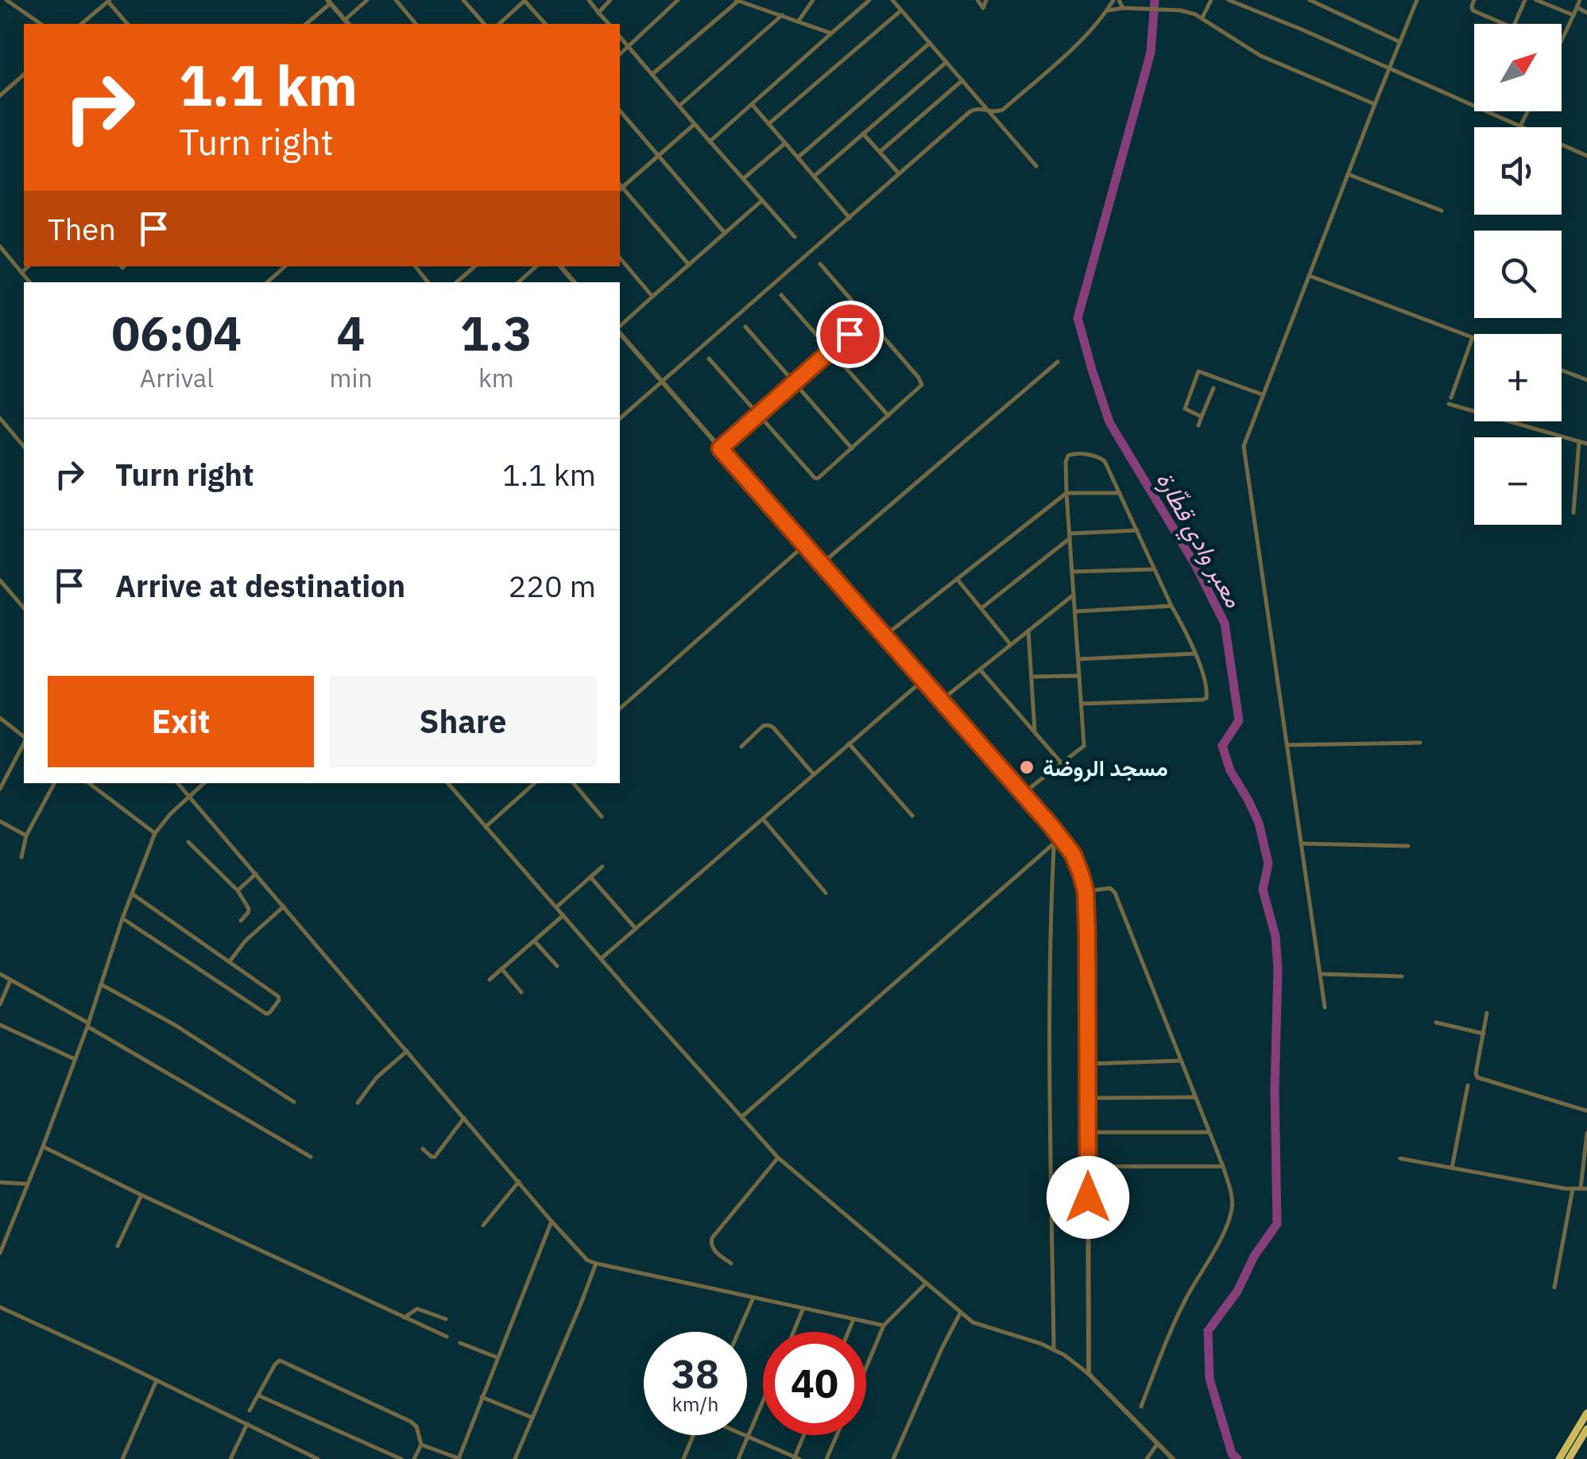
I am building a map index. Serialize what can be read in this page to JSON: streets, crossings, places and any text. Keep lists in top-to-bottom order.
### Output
{
  "water": ["معبر وادي قطّارة"],
  "places": ["مسجد الروضة"],
  "north": "top right",
  "page": {
    "map_buttons": ["+", "−"],
    "turn": ["1.1 km", "Turn right"],
    "then": "Then",
    "eta": [
      "06:04",
      "Arrival",
      "4",
      "min",
      "1.3",
      "km"
    ],
    "list": [
      {
        "name": "Turn right",
        "value": "1.1 km"
      },
      {
        "name": "Arrive at destination",
        "value": "220 m"
      }
    ],
    "buttons": ["Exit", "Share"],
    "speed": "38 km/h",
    "limit": "40"
  }
}
